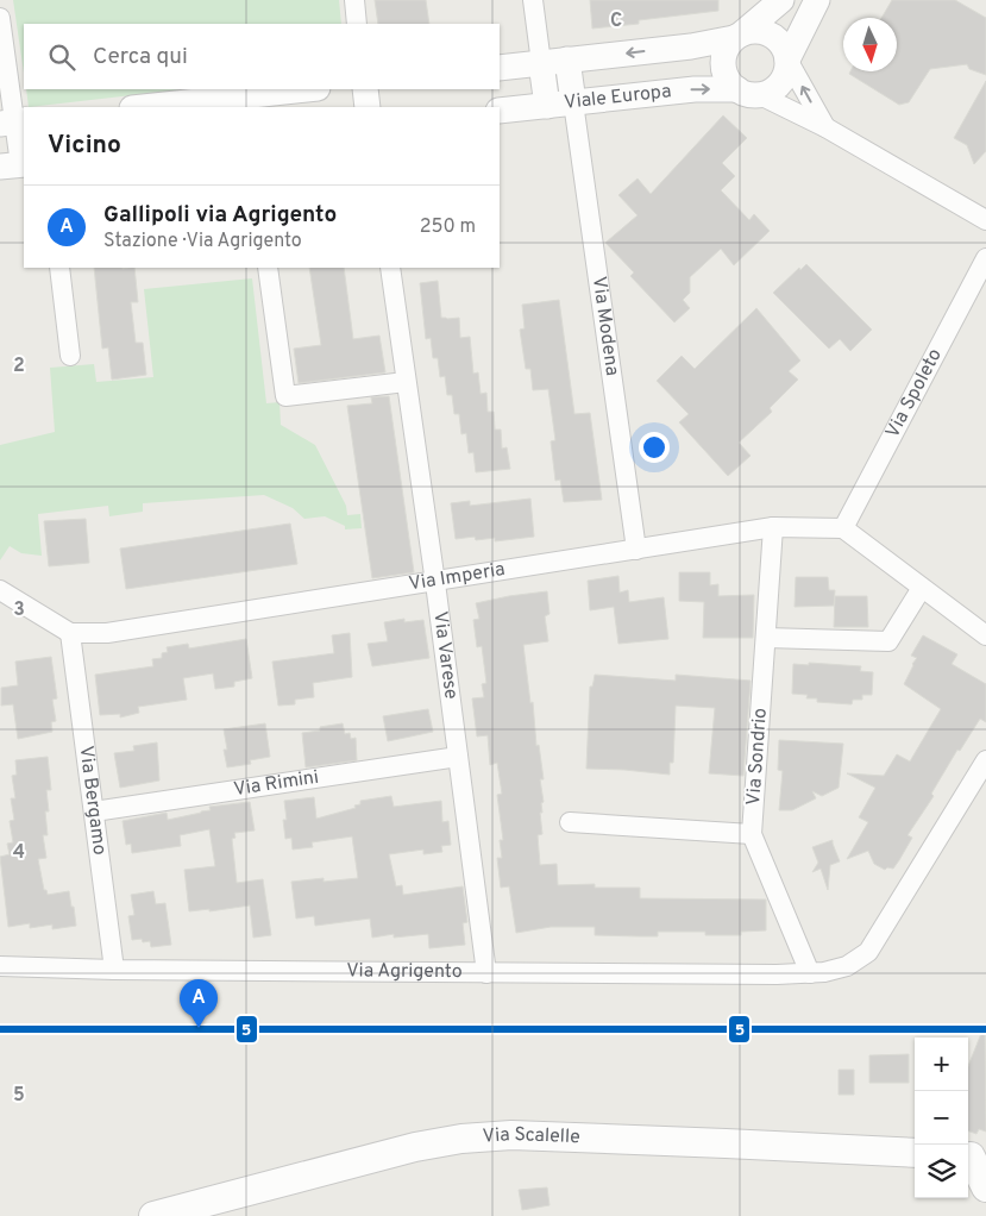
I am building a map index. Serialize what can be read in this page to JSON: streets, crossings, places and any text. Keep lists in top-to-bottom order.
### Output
{
  "streets": {
    "main road": ["Via Scalelle"],
    "street": [
      "Viale Europa",
      "Via Modena",
      "Via Spoleto",
      "Via Imperia",
      "Via Varese",
      "Via Sondrio",
      "Via Rimini",
      "Via Bergamo",
      "Via Agrigento"
    ]
  },
  "crossings": [
    ["Viale Europa", "Via Modena"],
    ["Via Modena", "Via Imperia"],
    ["Via Spoleto", "Via Imperia"],
    ["Via Imperia", "Via Varese"],
    ["Via Imperia", "Via Sondrio"],
    ["Via Imperia", "Via Bergamo"],
    ["Via Varese", "Via Rimini"],
    ["Via Varese", "Via Agrigento"],
    ["Via Sondrio", "Via Agrigento"],
    ["Via Rimini", "Via Bergamo"],
    ["Via Bergamo", "Via Agrigento"]
  ],
  "lines": ["transit line 5"],
  "north": "bottom",
  "page": {
    "search": "Cerca qui",
    "heading": "Vicino",
    "list": [
      {
        "mark": "A",
        "name": "Gallipoli via Agrigento",
        "note": "Stazione · Via Agrigento",
        "value": "250 m"
      }
    ],
    "pins": "A",
    "map_buttons": ["+", "−"]
  },
  "grid": {
    "columns": ["C"],
    "rows": [
      "2",
      "3",
      "4",
      "5"
    ]
  }
}
